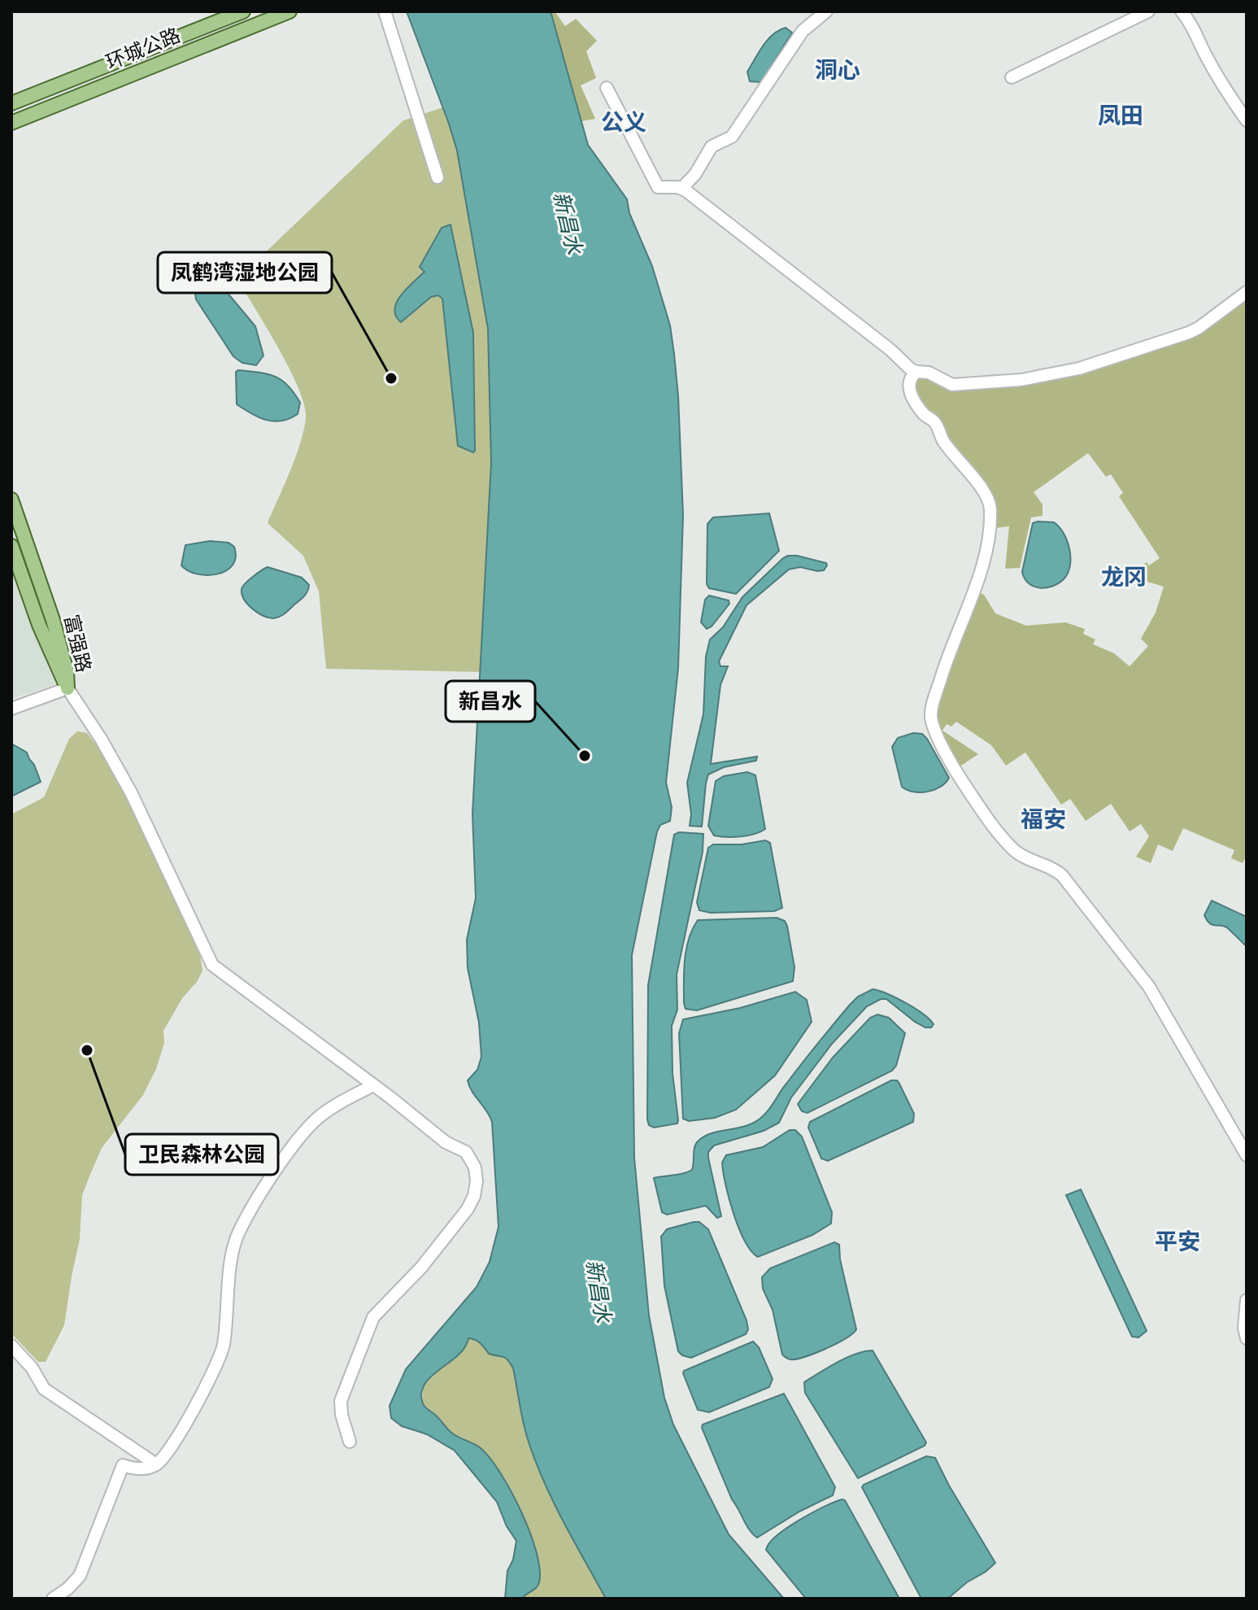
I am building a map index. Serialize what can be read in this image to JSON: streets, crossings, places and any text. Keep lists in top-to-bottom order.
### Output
{
  "streets": {
    "main road": ["环城公路", "富强路"]
  },
  "districts": [
    "洞心",
    "凤田",
    "公义",
    "龙冈",
    "福安",
    "平安"
  ],
  "water": ["新昌水"],
  "places": ["凤鹤湾湿地公园", "新昌水", "卫民森林公园"]
}
